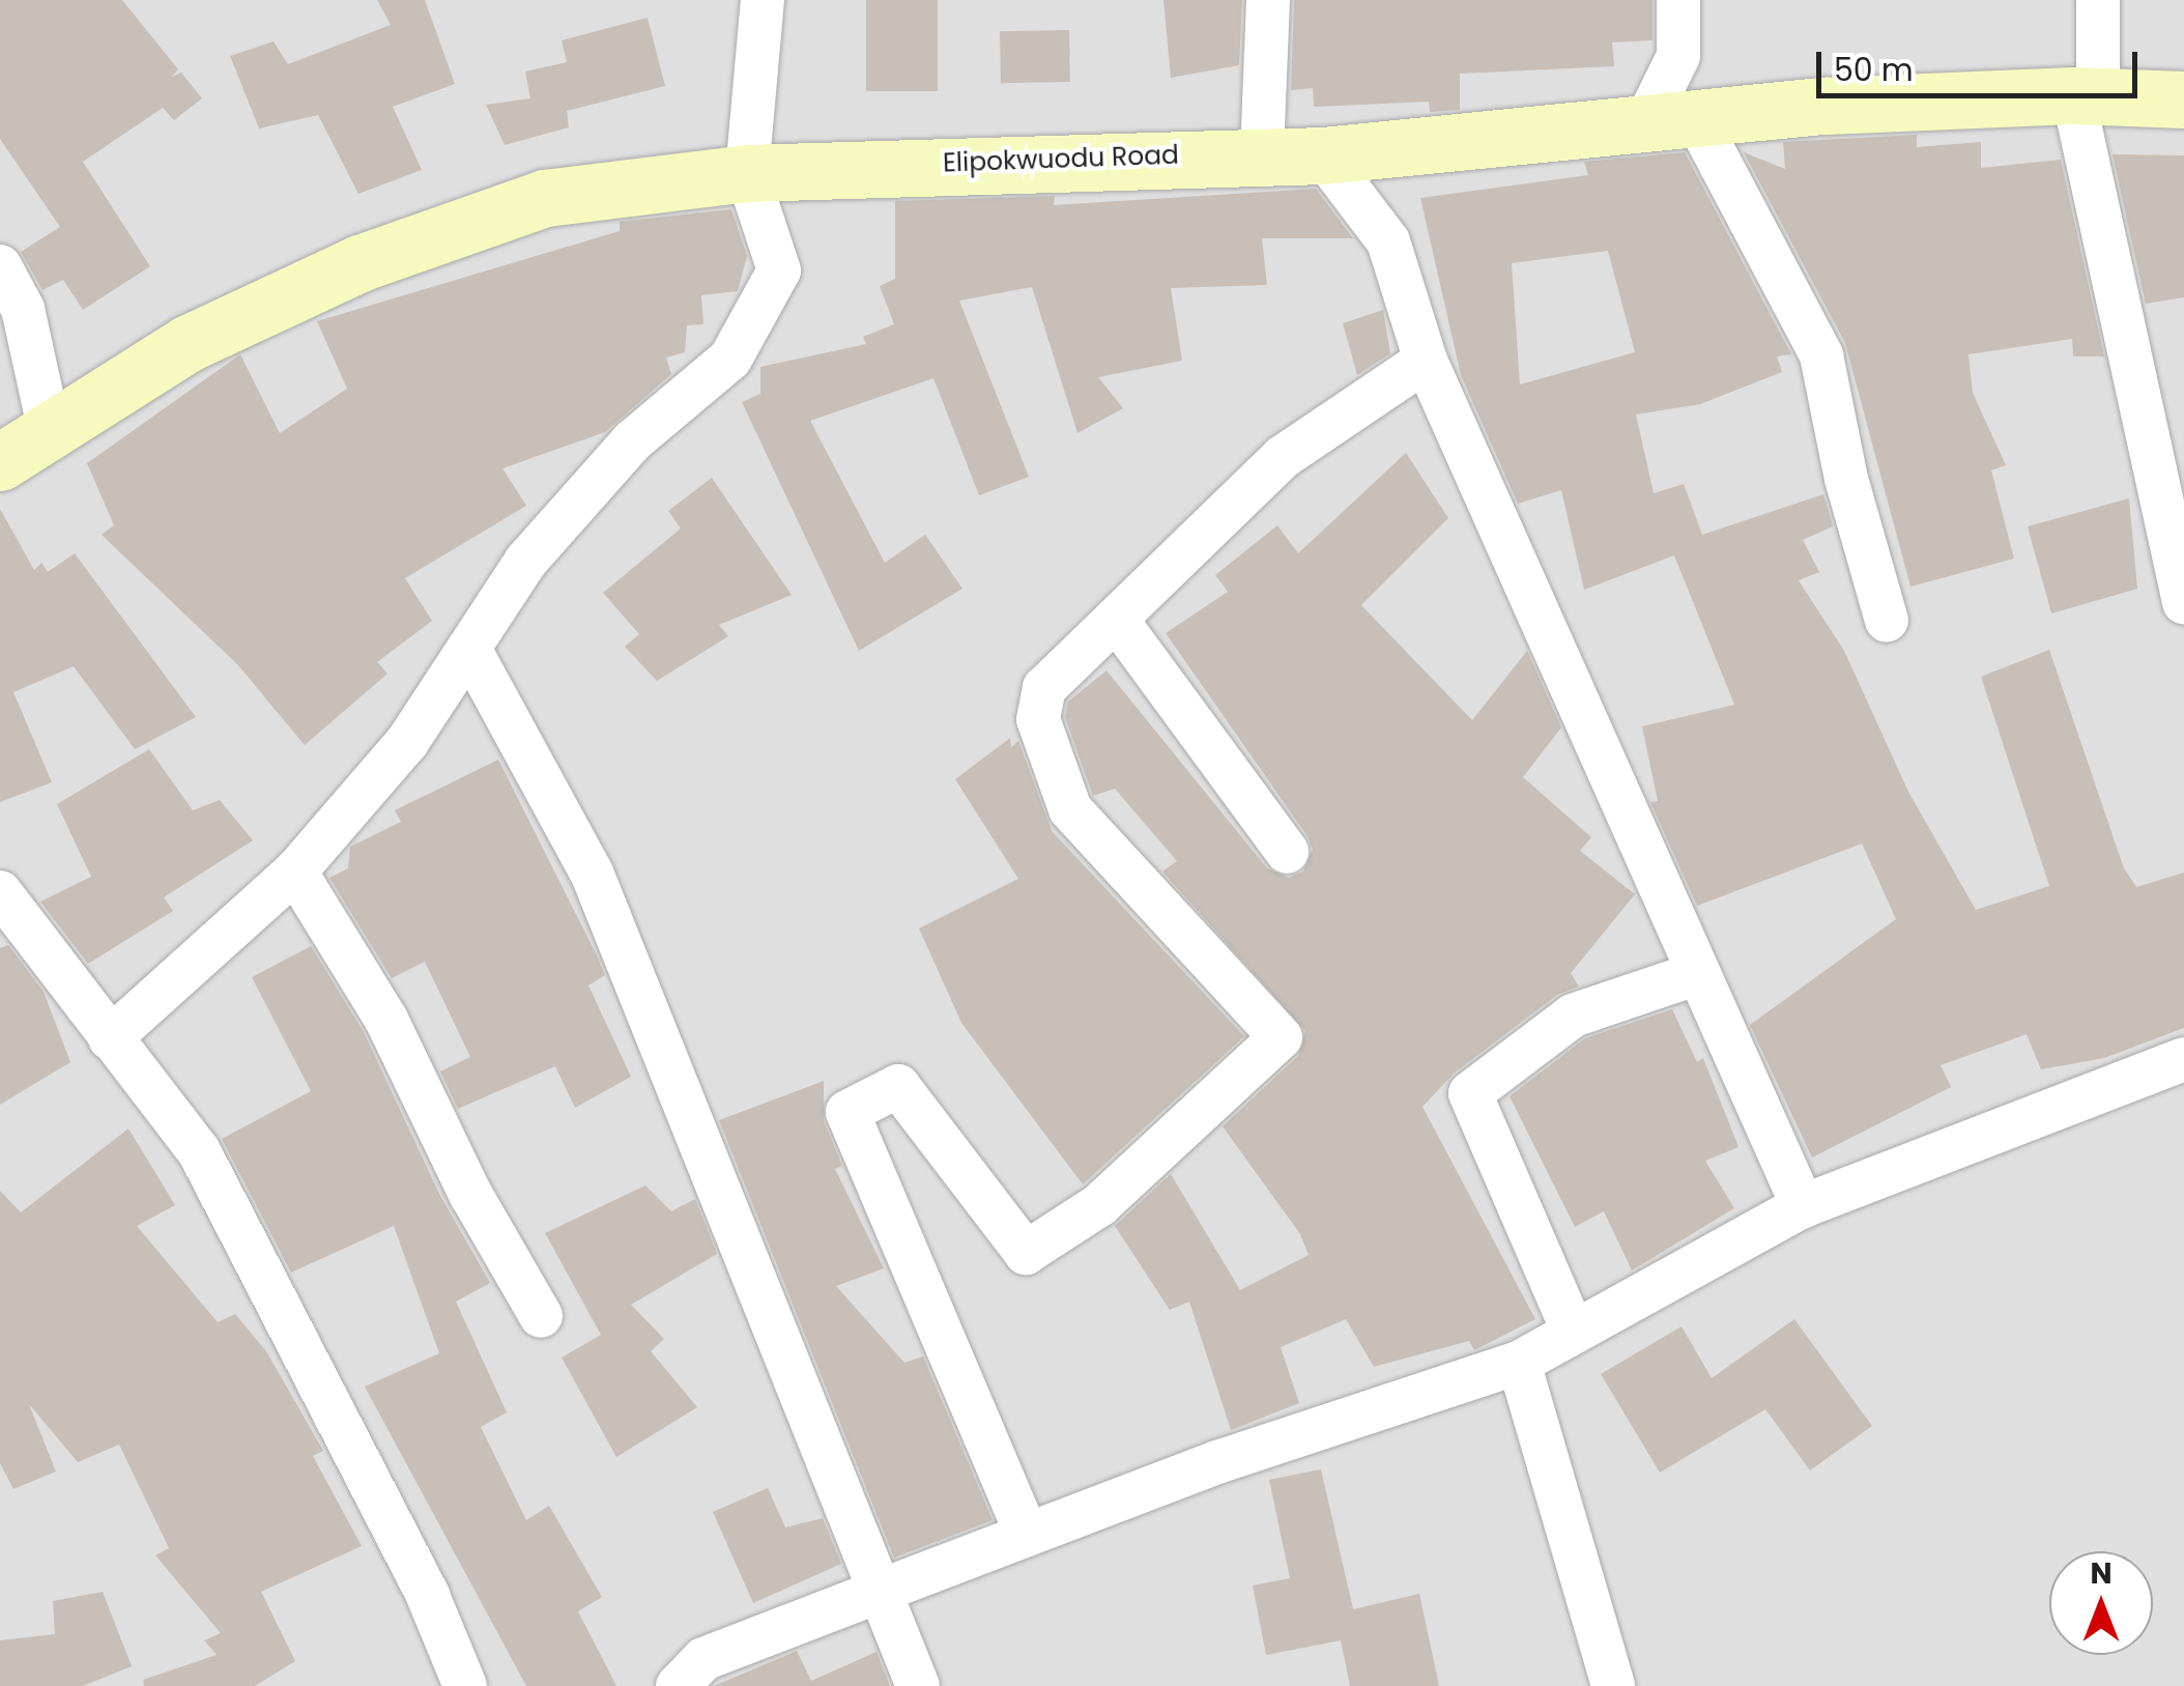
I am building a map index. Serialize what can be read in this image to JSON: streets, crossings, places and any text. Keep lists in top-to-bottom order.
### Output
{
  "streets": {
    "street": ["Elipokwuodu Road"]
  },
  "scale_bar": "50 m",
  "north": "top"
}
